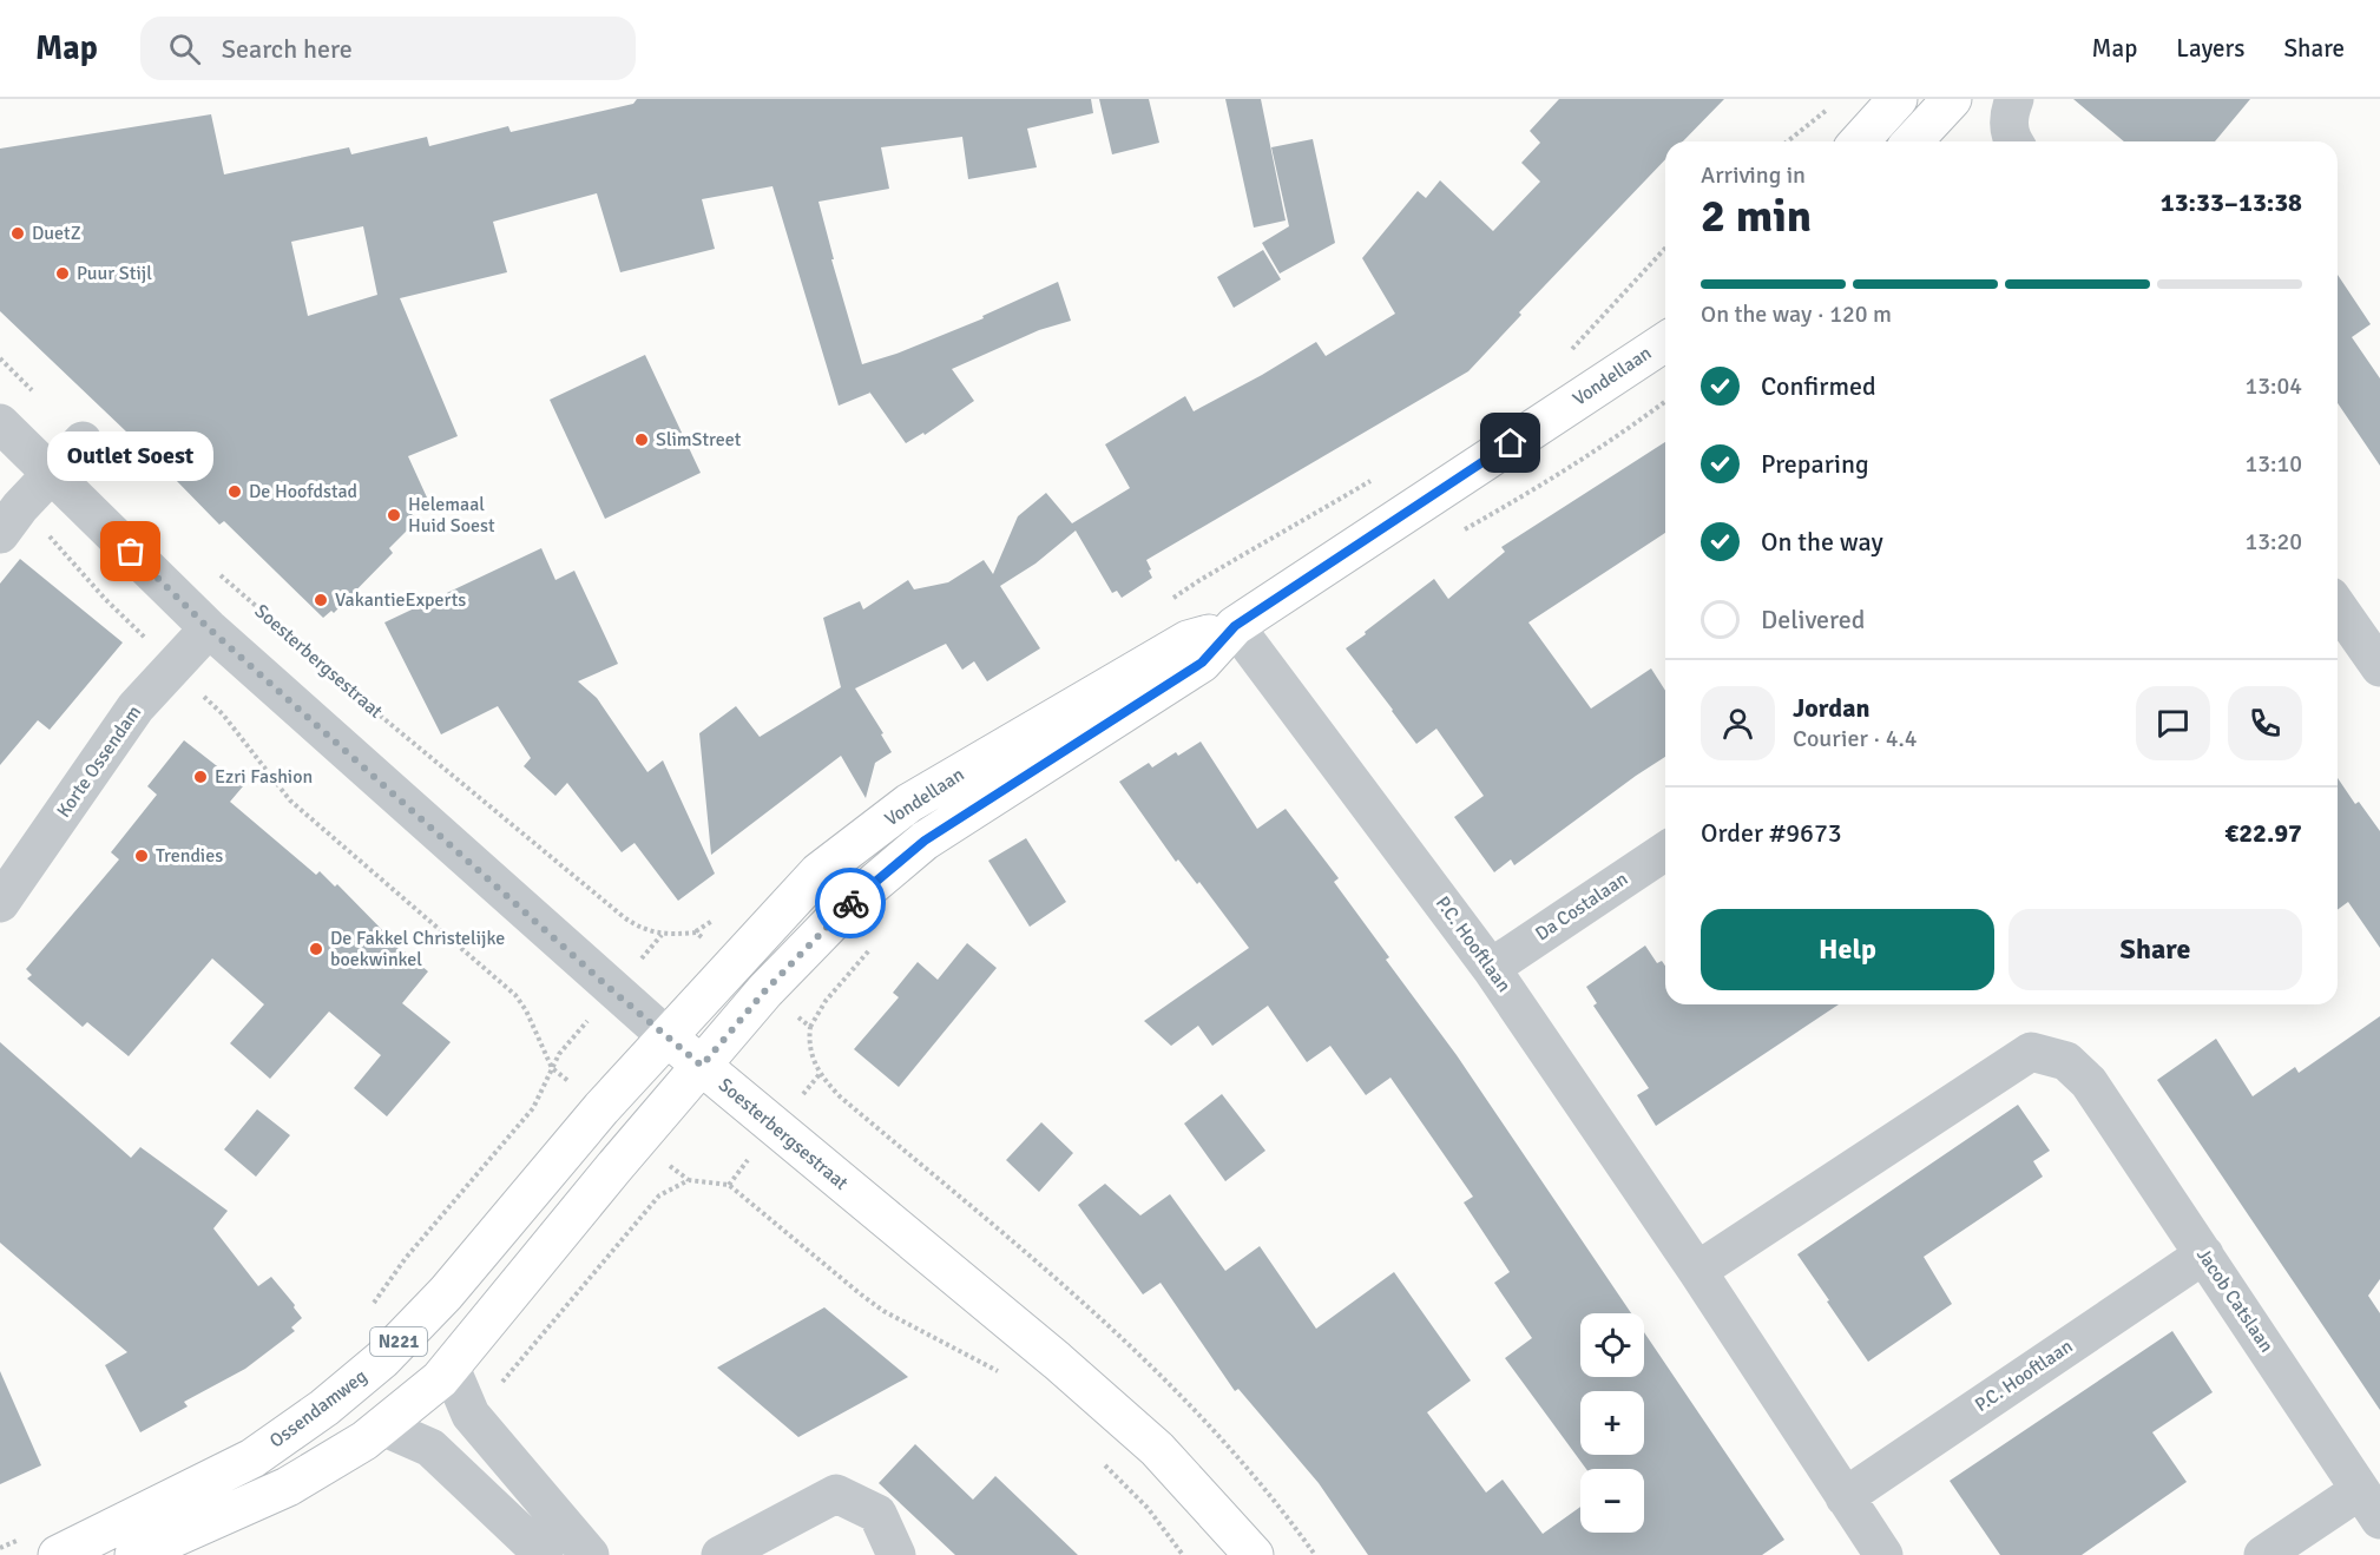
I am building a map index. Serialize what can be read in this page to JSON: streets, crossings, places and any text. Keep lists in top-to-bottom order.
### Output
{
  "streets": {
    "main road": [
      "Vondellaan",
      "Soesterbergsestraat",
      "N221",
      "Ossendamweg"
    ],
    "street": [
      "Korte Ossendam",
      "Da Costalaan",
      "P.C. Hooftlaan",
      "Jacob Catslaan"
    ]
  },
  "crossings": [
    ["Vondellaan", "Soesterbergsestraat"],
    ["Vondellaan", "P.C. Hooftlaan"],
    ["Vondellaan", "N221"],
    ["Vondellaan", "Ossendamweg"],
    ["Soesterbergsestraat", "Korte Ossendam"],
    ["Soesterbergsestraat", "N221"],
    ["Soesterbergsestraat", "Ossendamweg"],
    ["Da Costalaan", "P.C. Hooftlaan"],
    ["P.C. Hooftlaan", "Jacob Catslaan"]
  ],
  "places": [
    "DuetZ",
    "Puur Stijl",
    "SlimStreet",
    "De Hoofdstad",
    "Helemaal Huid Soest",
    "Outlet Soest",
    "VakantieExperts",
    "Ezri Fashion",
    "Trendies",
    "De Fakkel Christelijke boekwinkel"
  ],
  "page": {
    "header": "Map",
    "search": "Search here",
    "nav": ["Map", "Layers", "Share"],
    "heading": ["2 min", "Arriving in", "13:33–13:38"],
    "panel": [
      "Jordan",
      "Courier · 4.4",
      "Order #9673",
      "€22.97"
    ],
    "bar": "On the way · 120 m",
    "list": [
      ["Confirmed", "13:04"],
      ["Preparing", "13:10"],
      ["On the way", "13:20"],
      "Delivered"
    ],
    "bubble": "Outlet Soest",
    "buttons": ["Help", "Share"],
    "map_buttons": ["+", "−"]
  }
}
